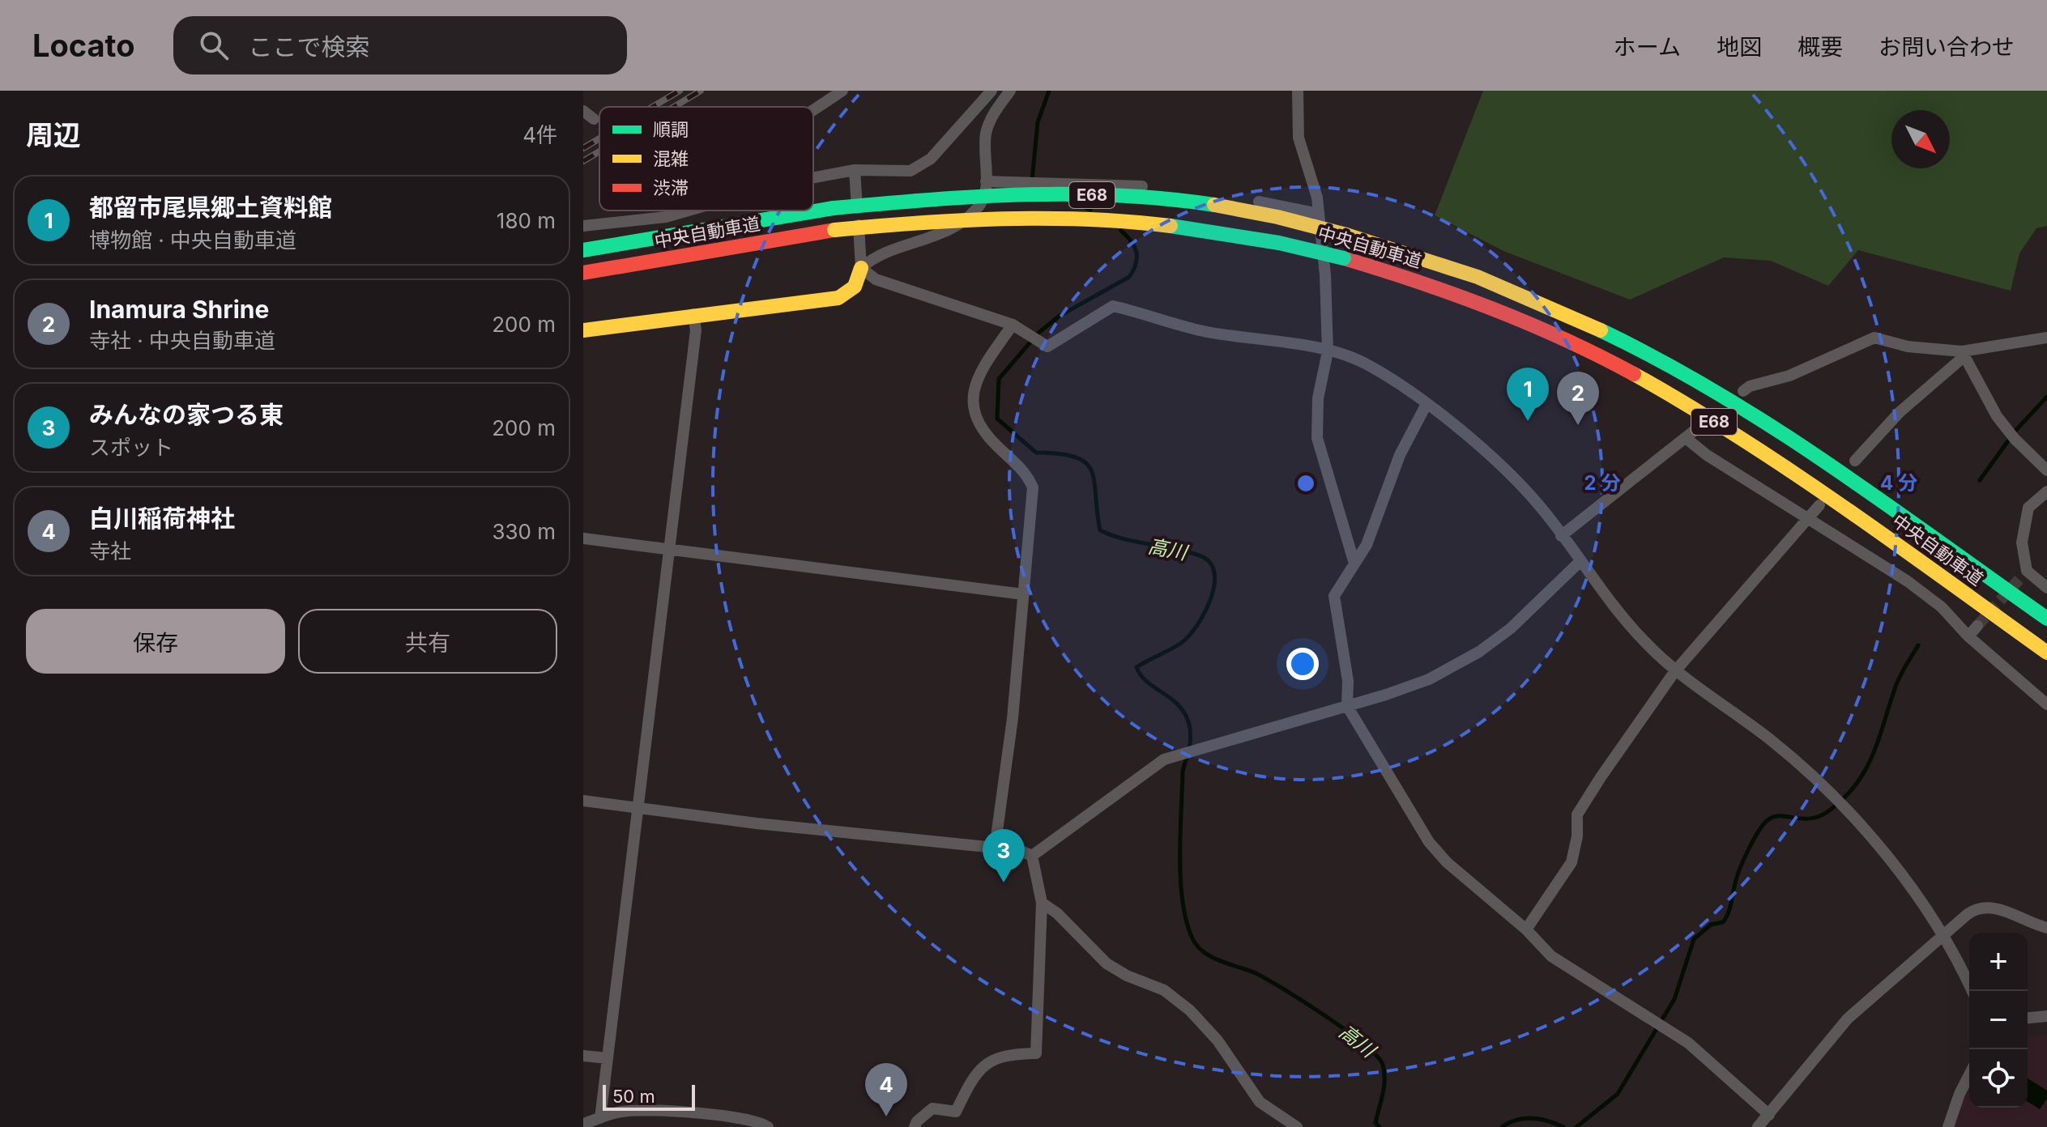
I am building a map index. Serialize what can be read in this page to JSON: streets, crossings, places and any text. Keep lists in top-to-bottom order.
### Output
{
  "streets": {
    "main road": ["E68", "中央自動車道"]
  },
  "water": ["高川"],
  "legend": ["順調", "混雑", "渋滞"],
  "scale_bar": "50 m",
  "north": "bottom right",
  "page": {
    "header": "Locato",
    "search": "ここで検索",
    "nav": [
      "ホーム",
      "地図",
      "概要",
      "お問い合わせ"
    ],
    "heading": ["周辺", "4件"],
    "list": [
      {
        "mark": "1",
        "name": "都留市尾県郷土資料館",
        "note": "博物館 · 中央自動車道",
        "value": "180 m"
      },
      {
        "mark": "2",
        "name": "Inamura Shrine",
        "note": "寺社 · 中央自動車道",
        "value": "200 m"
      },
      {
        "mark": "3",
        "name": "みんなの家つる東",
        "note": "スポット",
        "value": "200 m"
      },
      {
        "mark": "4",
        "name": "白川稲荷神社",
        "note": "寺社",
        "value": "330 m"
      }
    ],
    "pins": [
      "1",
      "2",
      "3",
      "4"
    ],
    "buttons": ["保存", "共有"],
    "map_buttons": ["+", "−"],
    "scale": "50 m"
  },
  "rings": ["2 分", "4 分"]
}
